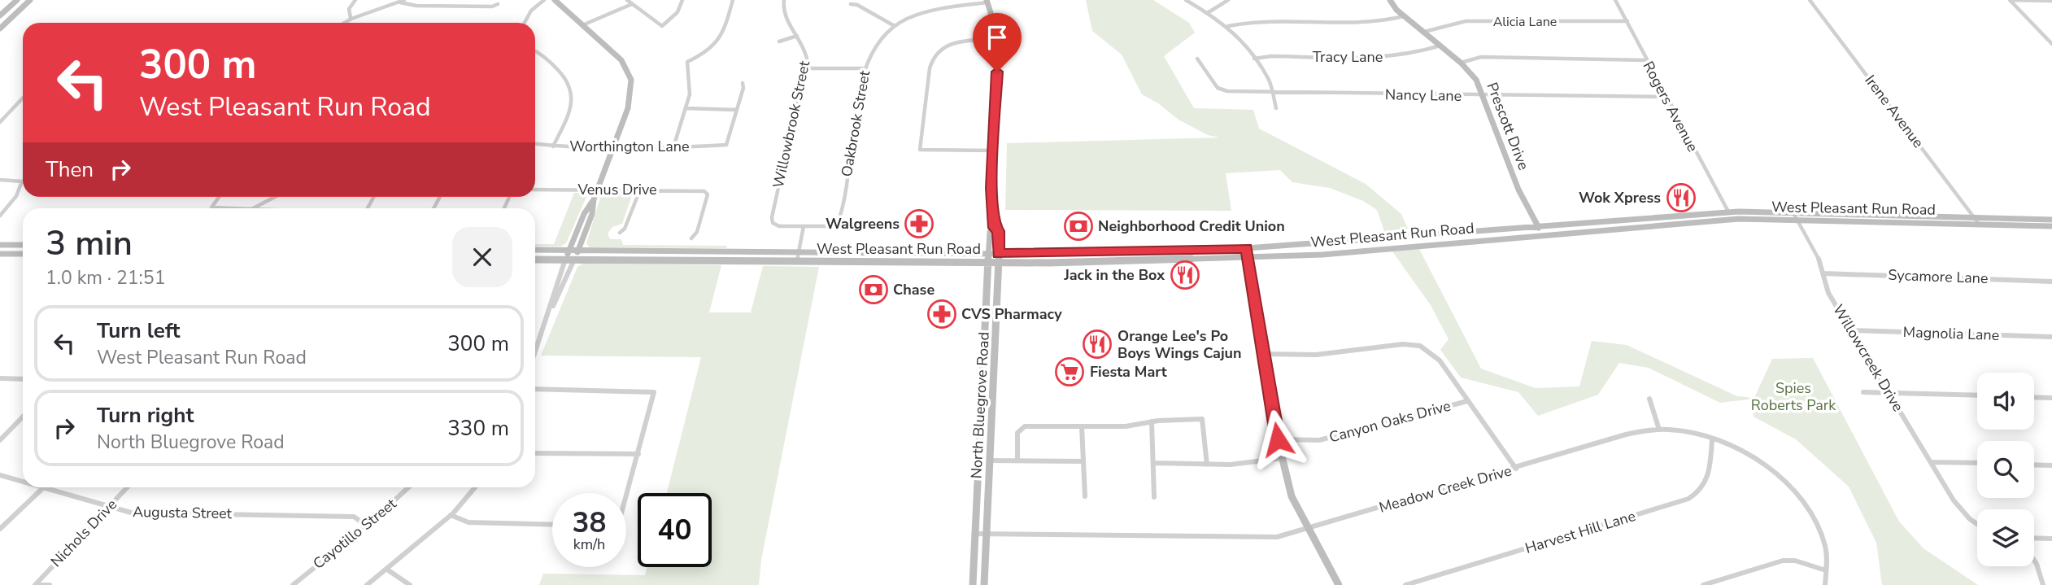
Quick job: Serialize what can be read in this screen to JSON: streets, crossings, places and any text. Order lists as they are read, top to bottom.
{
  "streets": {
    "main road": ["Prescott Drive", "West Pleasant Run Road", "North Bluegrove Road"],
    "street": [
      "Alicia Lane",
      "Tracy Lane",
      "Nancy Lane",
      "Rogers Avenue",
      "Irene Avenue",
      "Oakbrook Street",
      "Willowbrook Street",
      "Worthington Lane",
      "Venus Drive",
      "Sycamore Lane",
      "Magnolia Lane",
      "Willowcreek Drive",
      "Canyon Oaks Drive",
      "Meadow Creek Drive",
      "Augusta Street",
      "Harvest Hill Lane",
      "Nichols Drive",
      "Cayotillo Street"
    ]
  },
  "crossings": [
    ["Alicia Lane", "Rogers Avenue"],
    ["Alicia Lane", "Prescott Drive"],
    ["Tracy Lane", "Prescott Drive"],
    ["Nancy Lane", "Rogers Avenue"],
    ["Nancy Lane", "Prescott Drive"],
    ["Rogers Avenue", "West Pleasant Run Road"],
    ["Irene Avenue", "West Pleasant Run Road"],
    ["Oakbrook Street", "Willowbrook Street"],
    ["Oakbrook Street", "North Bluegrove Road"],
    ["Prescott Drive", "West Pleasant Run Road"],
    ["West Pleasant Run Road", "Willowcreek Drive"],
    ["West Pleasant Run Road", "North Bluegrove Road"],
    ["Sycamore Lane", "Willowcreek Drive"],
    ["Magnolia Lane", "Willowcreek Drive"],
    ["North Bluegrove Road", "Meadow Creek Drive"],
    ["Meadow Creek Drive", "Harvest Hill Lane"],
    ["Augusta Street", "Nichols Drive"],
    ["Augusta Street", "Cayotillo Street"]
  ],
  "parks": ["Spies Roberts Park"],
  "places": {
    "restaurant": ["Wok Xpress", "Jack in the Box", "Orange Lee's Po Boys Wings Cajun"],
    "pharmacy": ["Walgreens", "CVS Pharmacy"],
    "bank": ["Neighborhood Credit Union", "Chase"],
    "supermarket": ["Fiesta Mart"]
  },
  "page": {
    "turn": ["300 m", "West Pleasant Run Road"],
    "then": "Then",
    "heading": ["3 min", "1.0 km · 21:51"],
    "list": [
      {
        "name": "Turn left",
        "note": "West Pleasant Run Road",
        "value": "300 m"
      },
      {
        "name": "Turn right",
        "note": "North Bluegrove Road",
        "value": "330 m"
      }
    ],
    "speed": "38 km/h",
    "limit": "40"
  }
}
